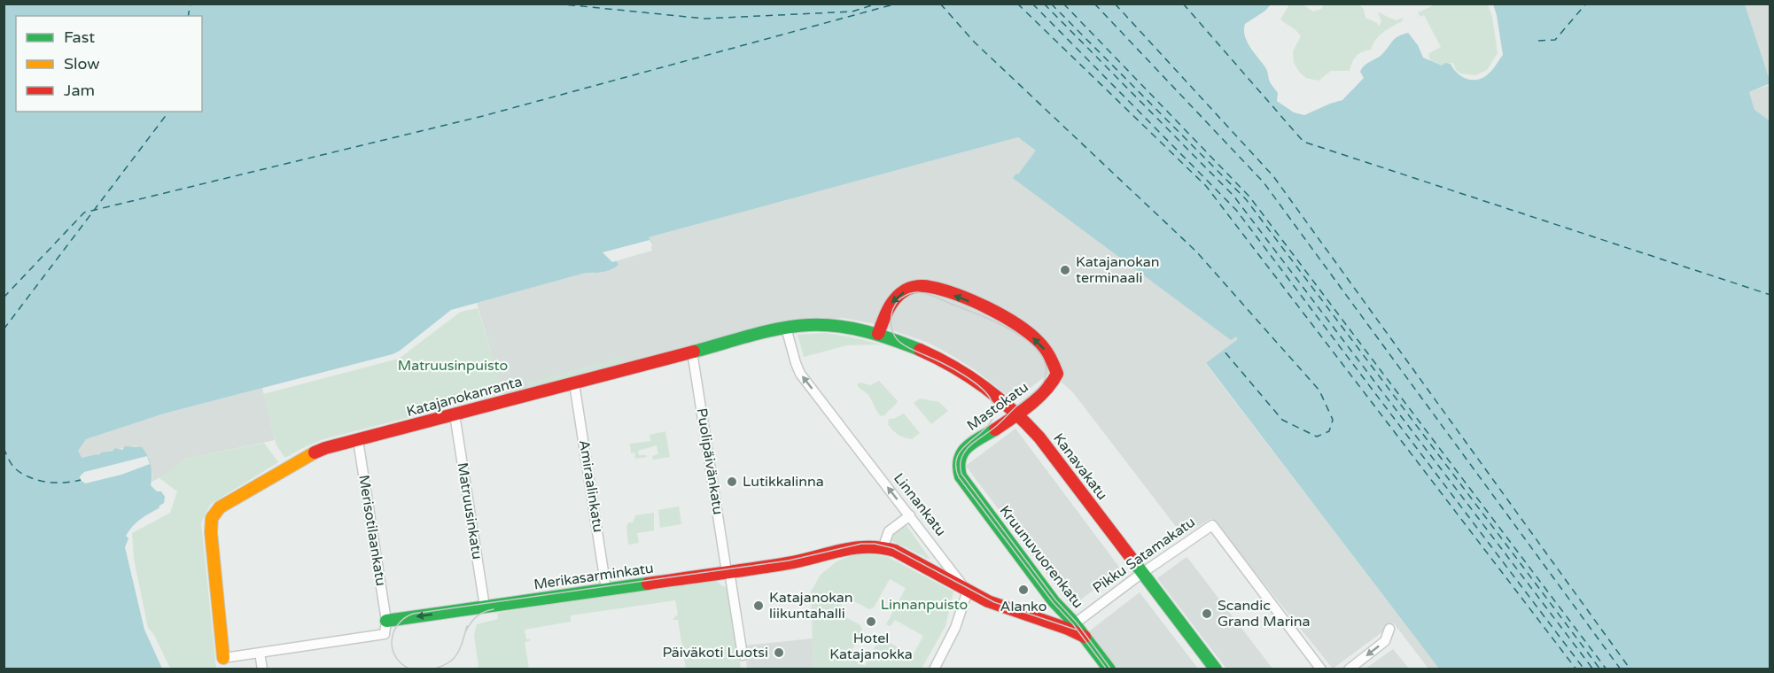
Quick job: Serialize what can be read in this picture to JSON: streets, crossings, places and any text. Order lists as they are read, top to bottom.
{
  "streets": {
    "street": [
      "Katajanokanranta",
      "Mastokatu",
      "Puolipäivänkatu",
      "Kanavakatu",
      "Amiraalinkatu",
      "Linnankatu",
      "Matruusinkatu",
      "Merisotilaankatu",
      "Pikku Satamakatu",
      "Kruunuvuorenkatu",
      "Merikasarminkatu"
    ]
  },
  "crossings": [
    ["Katajanokanranta", "Mastokatu"],
    ["Katajanokanranta", "Puolipäivänkatu"],
    ["Katajanokanranta", "Kanavakatu"],
    ["Katajanokanranta", "Amiraalinkatu"],
    ["Katajanokanranta", "Linnankatu"],
    ["Katajanokanranta", "Matruusinkatu"],
    ["Katajanokanranta", "Merisotilaankatu"],
    ["Mastokatu", "Kanavakatu"],
    ["Mastokatu", "Kruunuvuorenkatu"],
    ["Puolipäivänkatu", "Merikasarminkatu"],
    ["Kanavakatu", "Pikku Satamakatu"],
    ["Amiraalinkatu", "Merikasarminkatu"],
    ["Linnankatu", "Pikku Satamakatu"],
    ["Linnankatu", "Kruunuvuorenkatu"],
    ["Linnankatu", "Merikasarminkatu"],
    ["Matruusinkatu", "Merikasarminkatu"],
    ["Merisotilaankatu", "Merikasarminkatu"],
    ["Pikku Satamakatu", "Kruunuvuorenkatu"]
  ],
  "one_way": ["Linnankatu"],
  "parks": ["Matruusinpuisto", "Linnanpuisto"],
  "places": [
    "Katajanokan terminaali",
    "Lutikkalinna",
    "Alanko",
    "Katajanokan liikuntahalli",
    "Scandic Grand Marina",
    "Hotel Katajanokka",
    "Päiväkoti Luotsi"
  ],
  "legend": ["Fast", "Slow", "Jam"]
}
